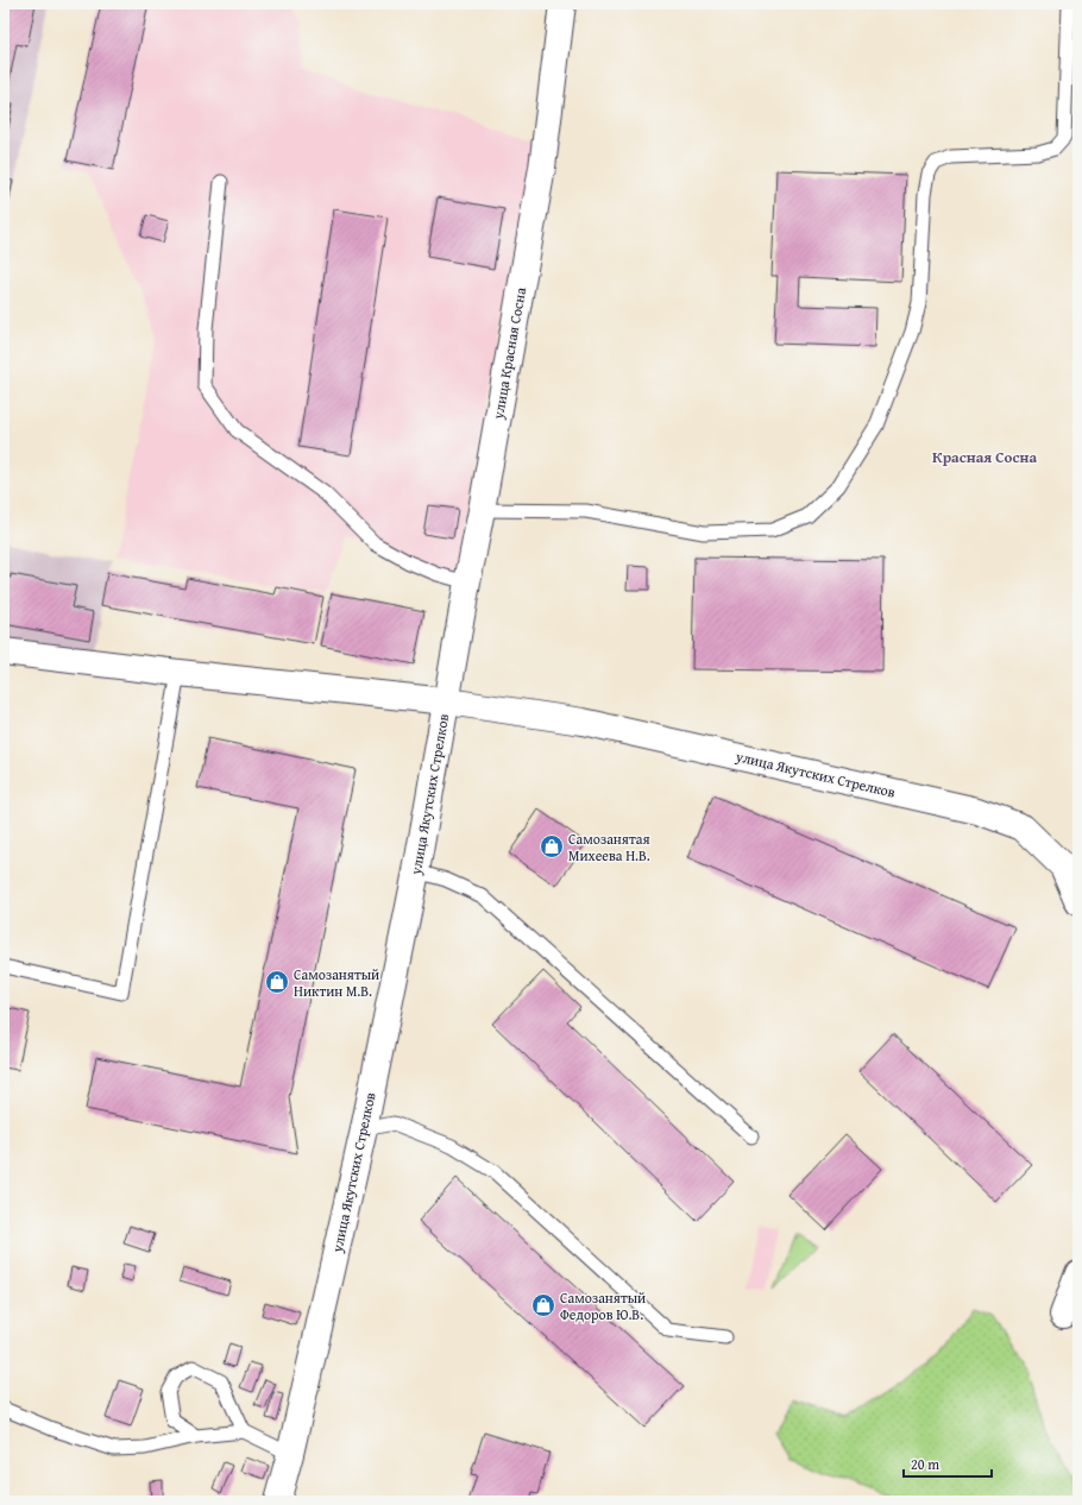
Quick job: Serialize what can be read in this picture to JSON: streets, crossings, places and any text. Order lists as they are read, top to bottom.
{
  "streets": {
    "street": ["улица Красная Сосна", "улица Якутских Стрелков"]
  },
  "crossings": [
    ["улица Красная Сосна", "улица Якутских Стрелков"]
  ],
  "districts": ["Красная Сосна"],
  "places": {
    "shop": ["Самозанятая Михеева Н.В.", "Самозанятый Никтин М.В.", "Самозанятый Федоров Ю.В."]
  },
  "scale_bar": "20 m"
}
